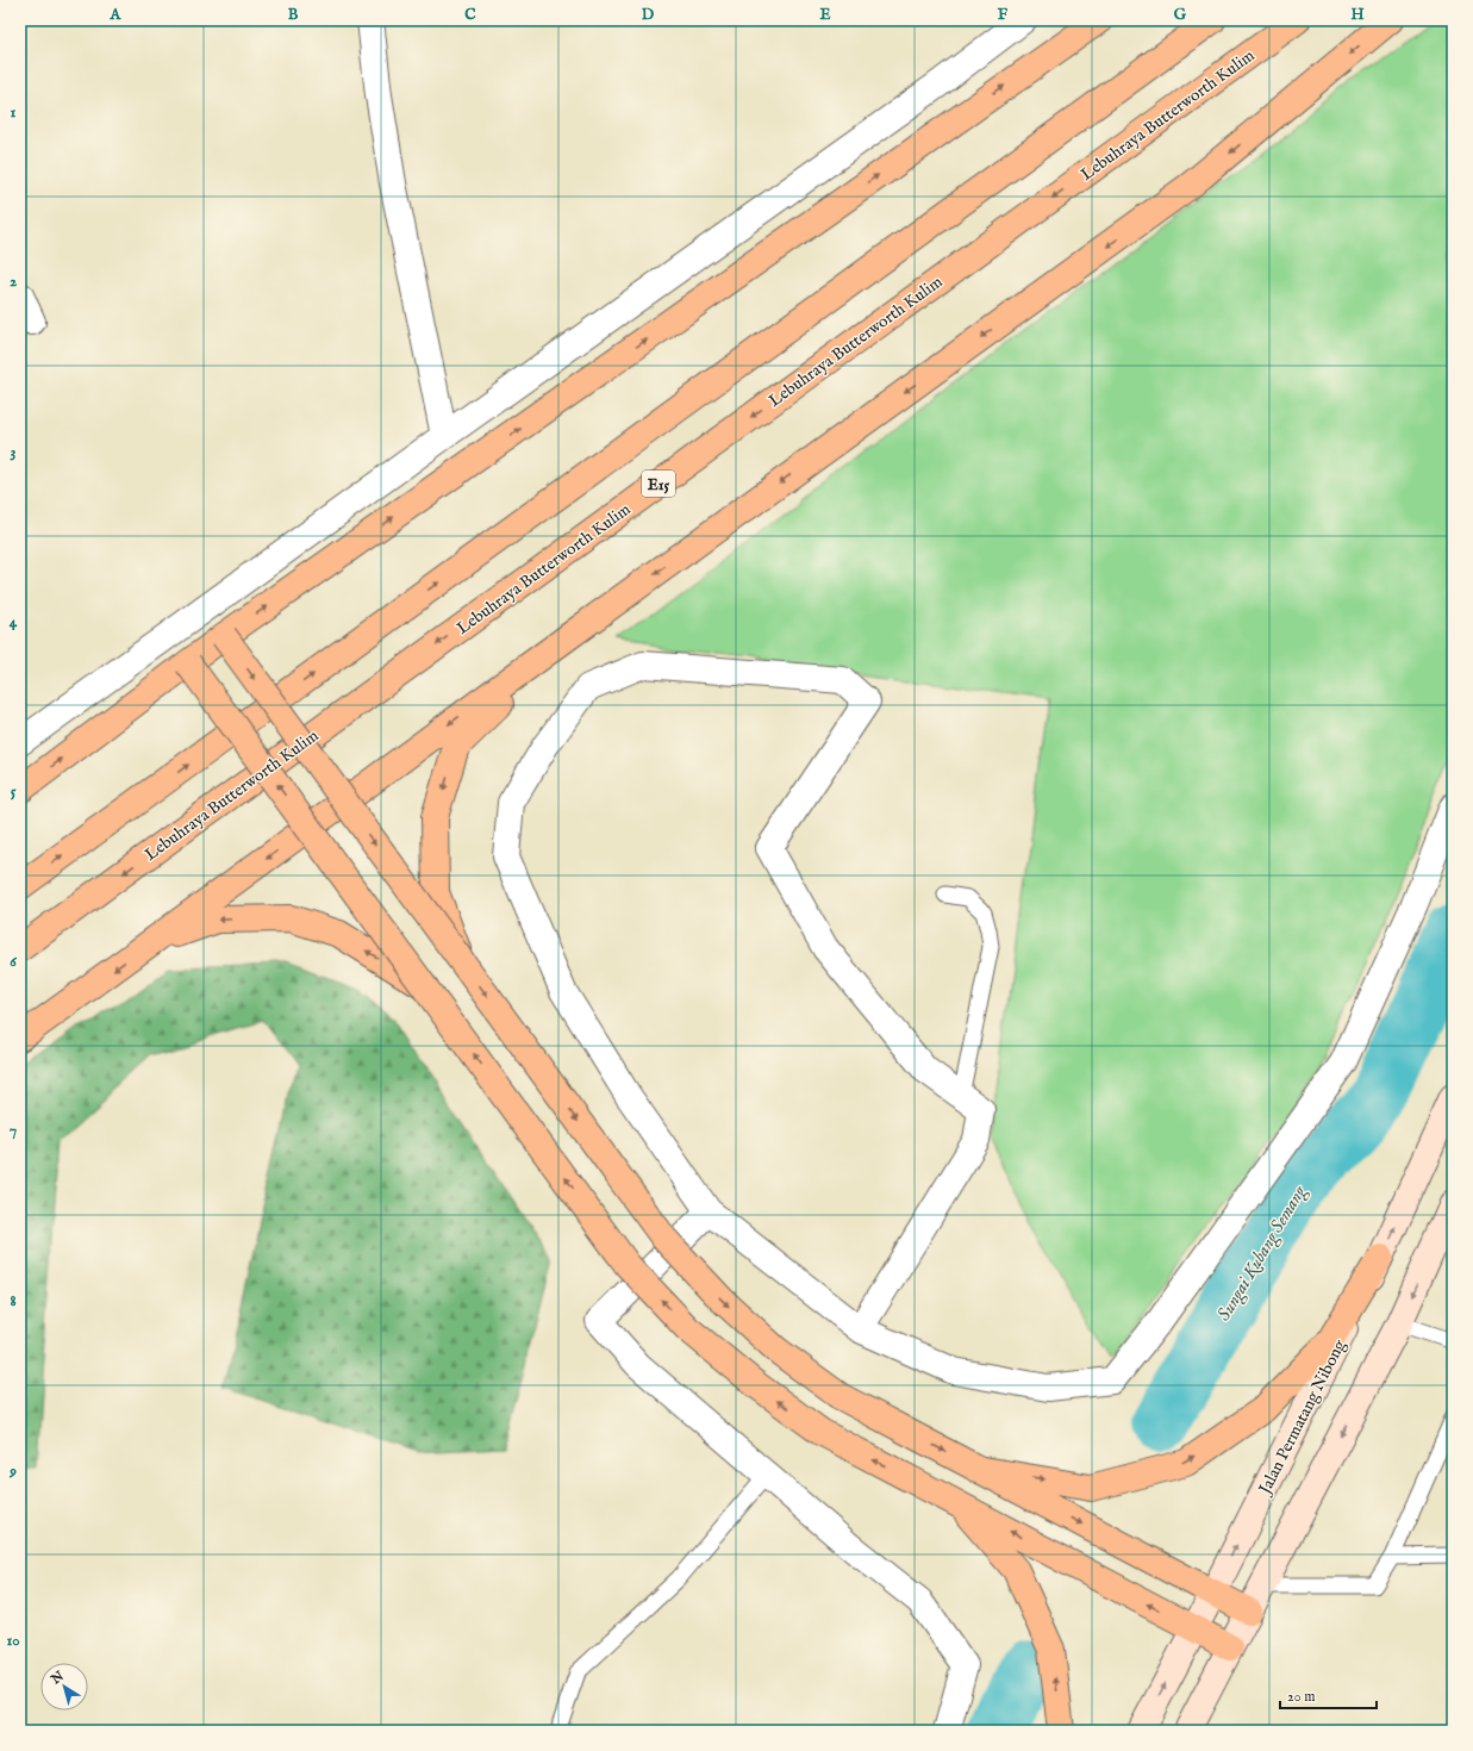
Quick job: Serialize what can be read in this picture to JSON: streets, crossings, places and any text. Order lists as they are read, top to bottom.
{
  "streets": {
    "highway": ["Lebuhraya Butterworth Kulim", "E15"],
    "main road": ["Jalan Permatang Nibong"]
  },
  "water": ["Sungai Kubang Semang"],
  "scale_bar": "20 m",
  "north": "top left",
  "grid": {
    "columns": [
      "A",
      "B",
      "C",
      "D",
      "E",
      "F",
      "G",
      "H"
    ],
    "rows": [
      "1",
      "2",
      "3",
      "4",
      "5",
      "6",
      "7",
      "8",
      "9",
      "10"
    ]
  }
}
